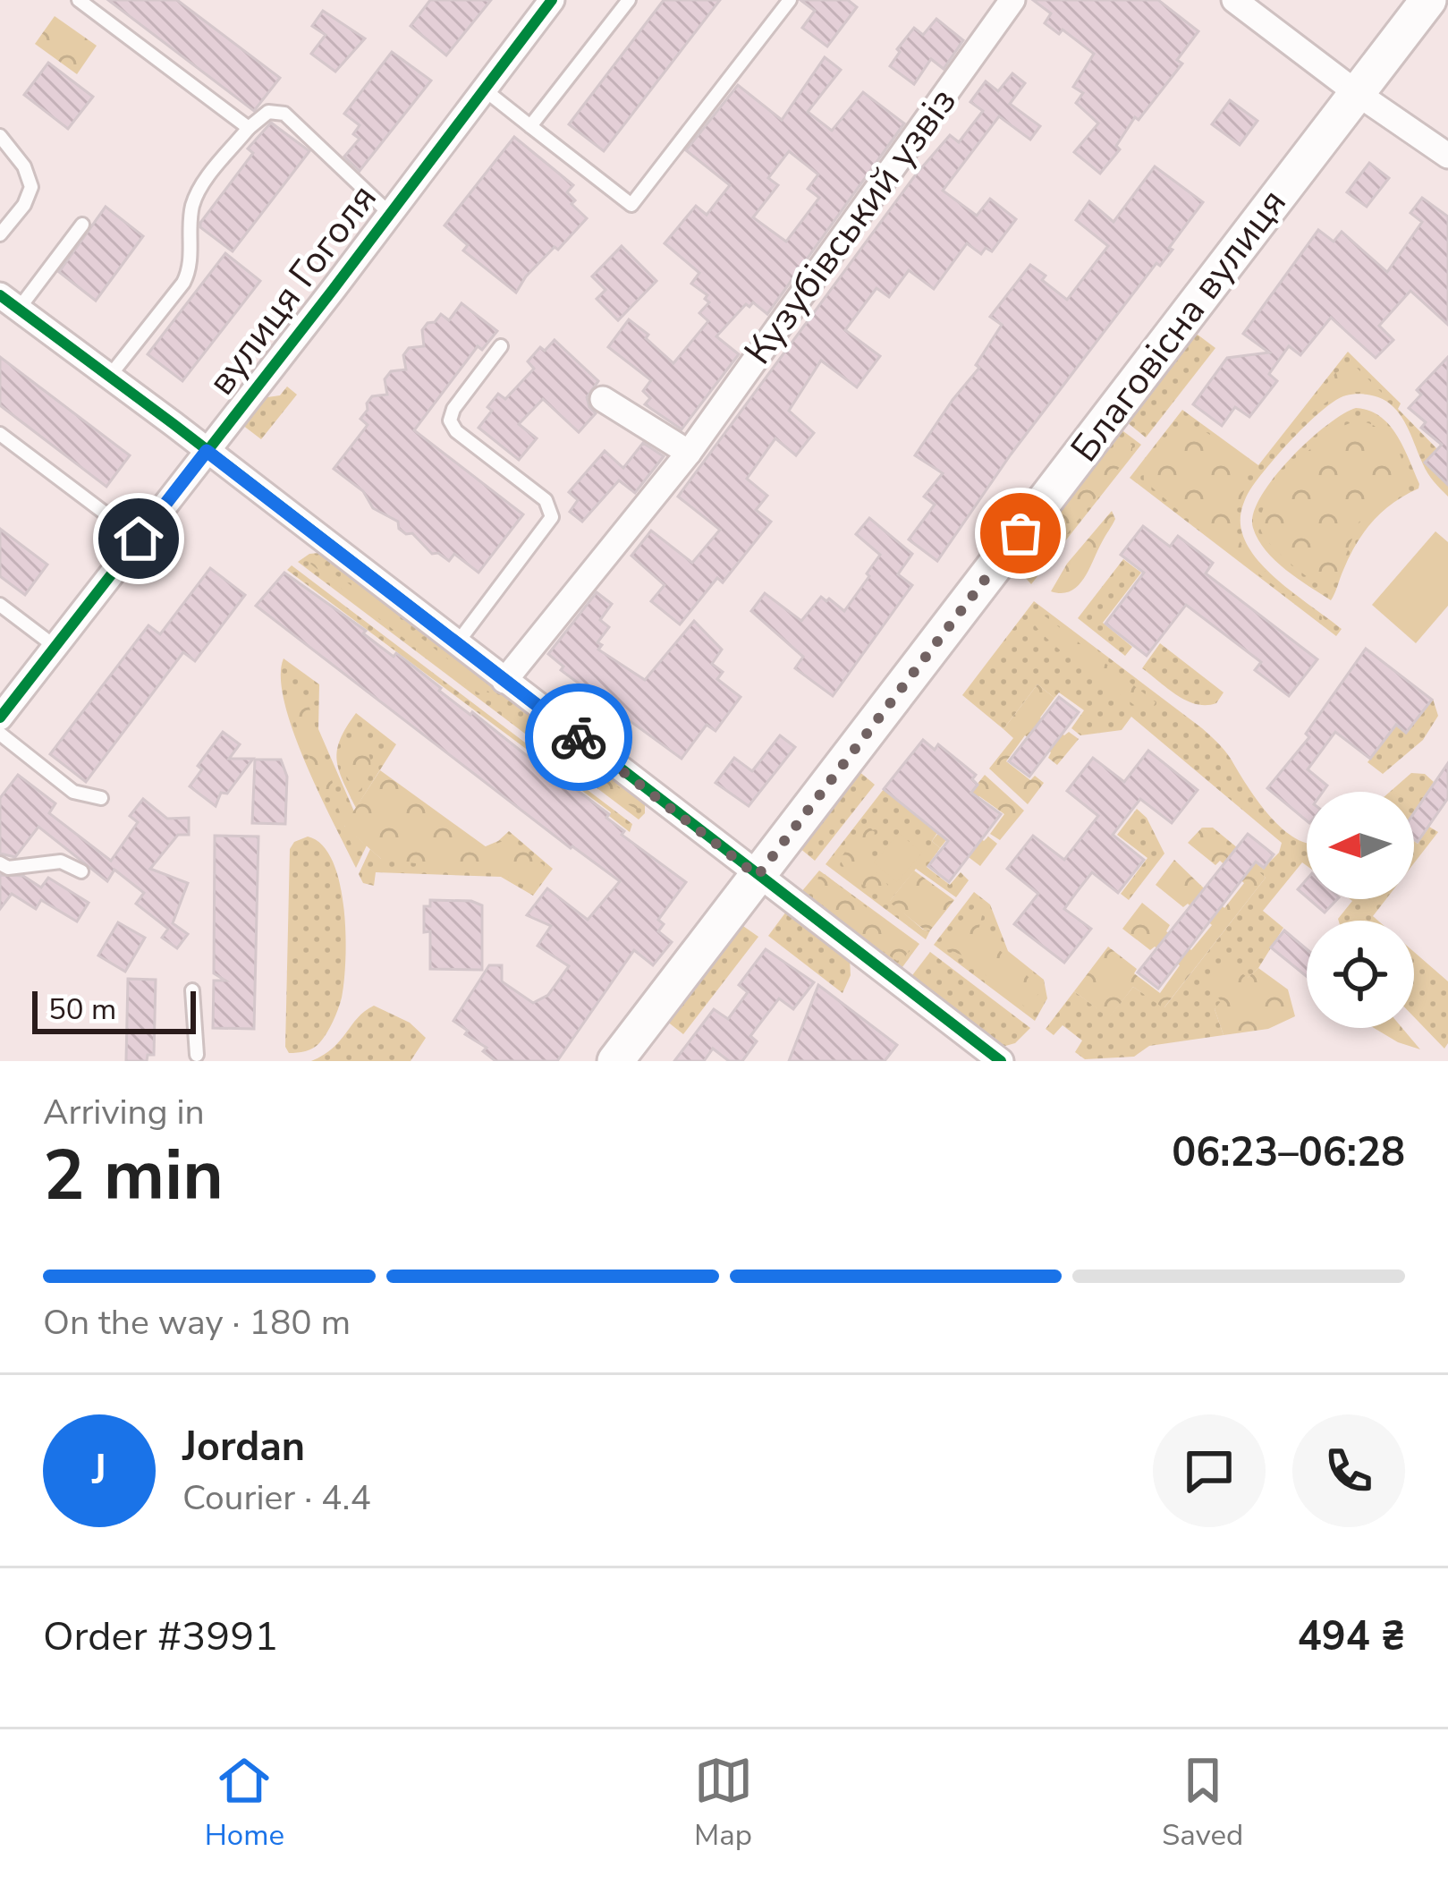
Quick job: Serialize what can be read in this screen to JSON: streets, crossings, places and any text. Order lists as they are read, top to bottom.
{
  "streets": {
    "main road": ["Благовісна вулиця"],
    "street": ["Кузубівський узвіз", "вулиця Гоголя"]
  },
  "scale_bar": "50 m",
  "north": "left",
  "page": {
    "scale": "50 m",
    "heading": ["2 min", "Arriving in", "06:23–06:28"],
    "panel": [
      "Jordan",
      "Courier · 4.4",
      "Order #3991",
      "494 ₴"
    ],
    "bar": "On the way · 180 m",
    "round": "J",
    "tabs": ["Home", "Map", "Saved"]
  }
}
